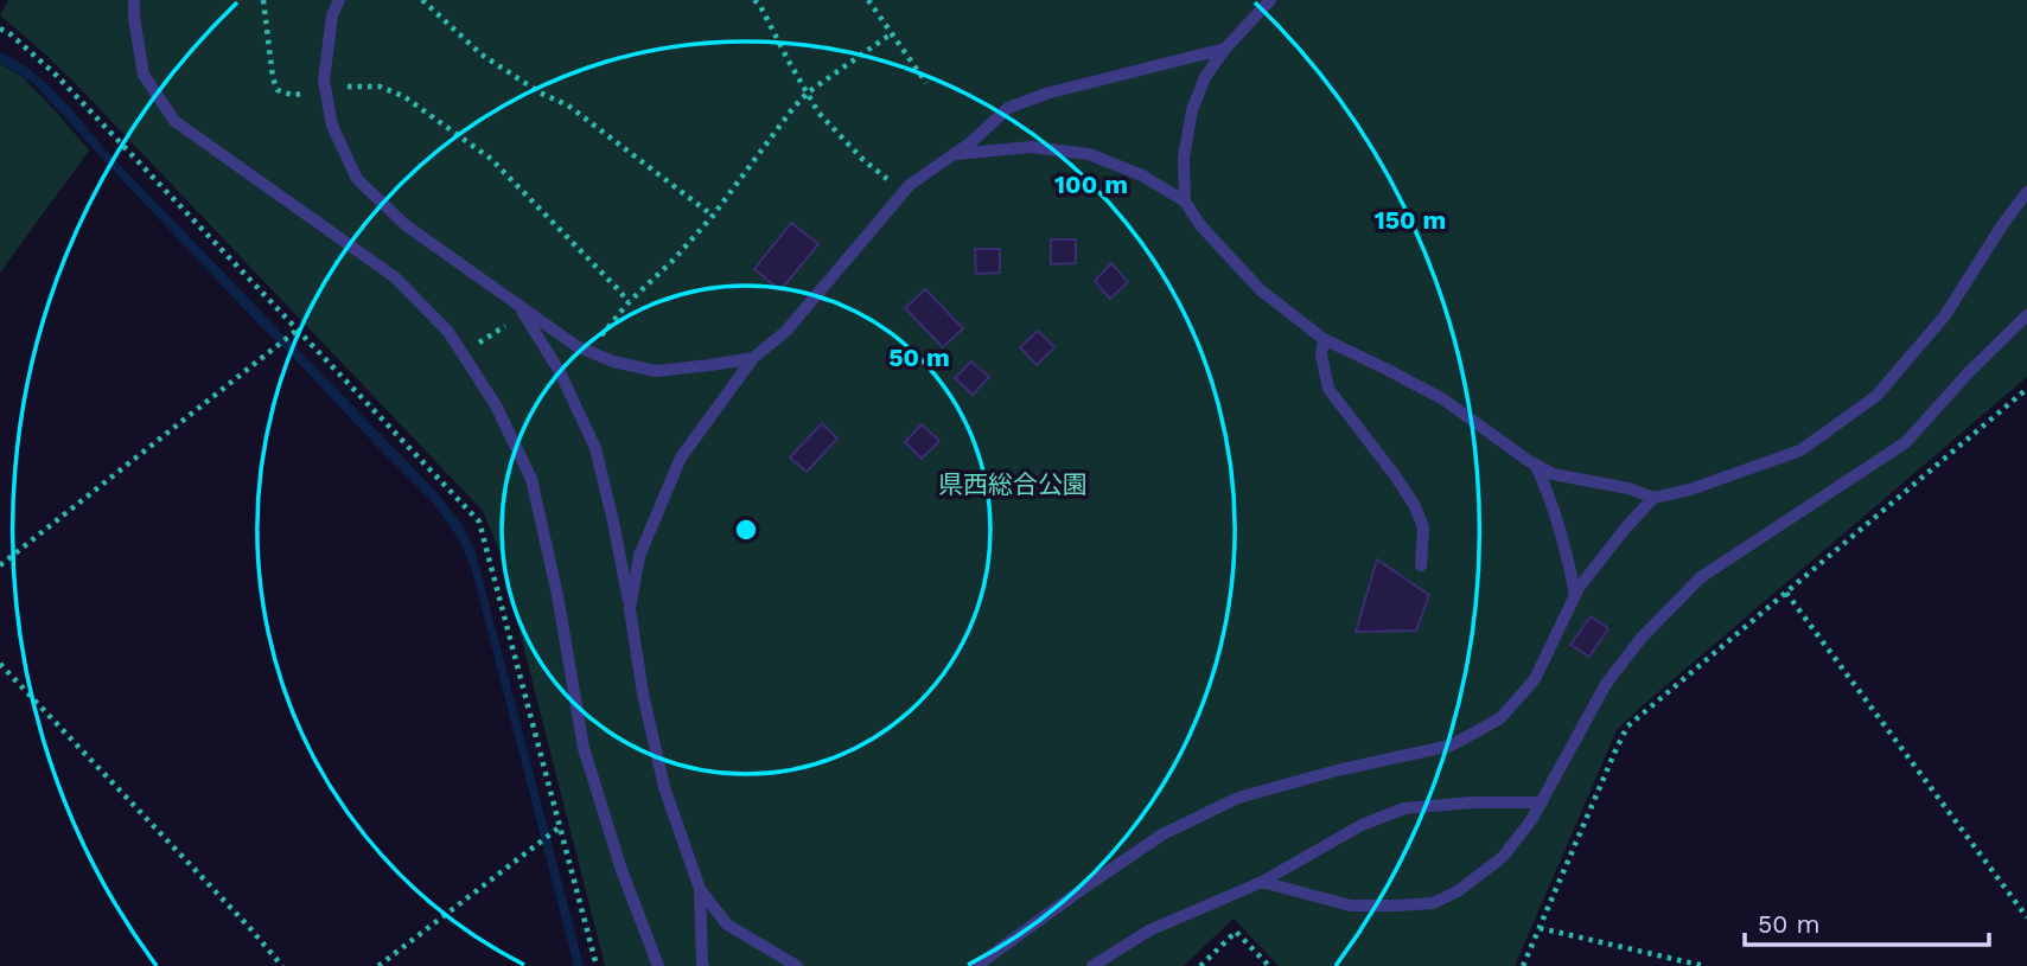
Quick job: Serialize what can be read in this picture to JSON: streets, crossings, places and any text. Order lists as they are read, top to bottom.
{
  "parks": ["県西総合公園"],
  "scale_bar": "50 m",
  "rings": ["100 m", "150 m", "50 m"]
}
